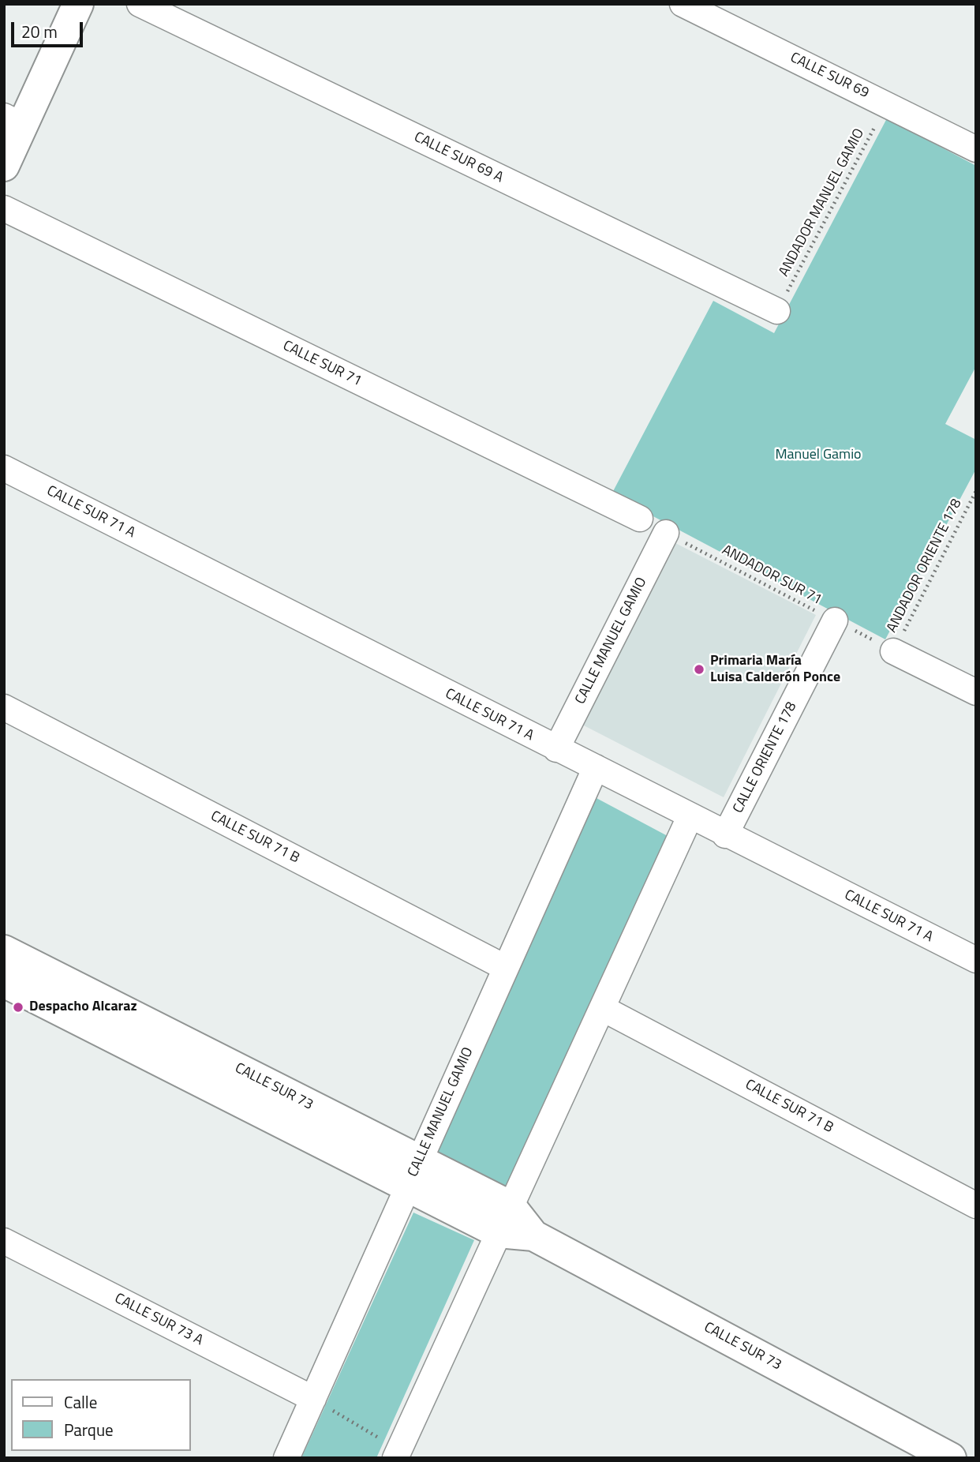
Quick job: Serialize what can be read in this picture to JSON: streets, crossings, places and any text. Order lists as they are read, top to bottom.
{
  "streets": {
    "street": [
      "CALLE SUR 69",
      "CALLE SUR 69 A",
      "CALLE SUR 71",
      "CALLE SUR 71 A",
      "CALLE MANUEL GAMIO",
      "CALLE ORIENTE 178",
      "CALLE SUR 71 B",
      "CALLE SUR 73",
      "CALLE SUR 73 A"
    ],
    "path": ["ANDADOR MANUEL GAMIO", "ANDADOR ORIENTE 178", "ANDADOR SUR 71"]
  },
  "crossings": [
    ["CALLE SUR 69", "ANDADOR MANUEL GAMIO"],
    ["CALLE SUR 69 A", "ANDADOR MANUEL GAMIO"],
    ["CALLE SUR 71 A", "CALLE MANUEL GAMIO"],
    ["CALLE SUR 71 A", "CALLE ORIENTE 178"],
    ["ANDADOR ORIENTE 178", "ANDADOR SUR 71"],
    ["ANDADOR SUR 71", "CALLE MANUEL GAMIO"],
    ["ANDADOR SUR 71", "CALLE ORIENTE 178"],
    ["CALLE MANUEL GAMIO", "CALLE SUR 71 B"],
    ["CALLE MANUEL GAMIO", "CALLE SUR 73"],
    ["CALLE MANUEL GAMIO", "CALLE SUR 73 A"]
  ],
  "parks": ["Manuel Gamio"],
  "places": ["Primaria María Luisa Calderón Ponce", "Despacho Alcaraz"],
  "legend": ["Calle", "Parque"],
  "scale_bar": "20 m"
}
